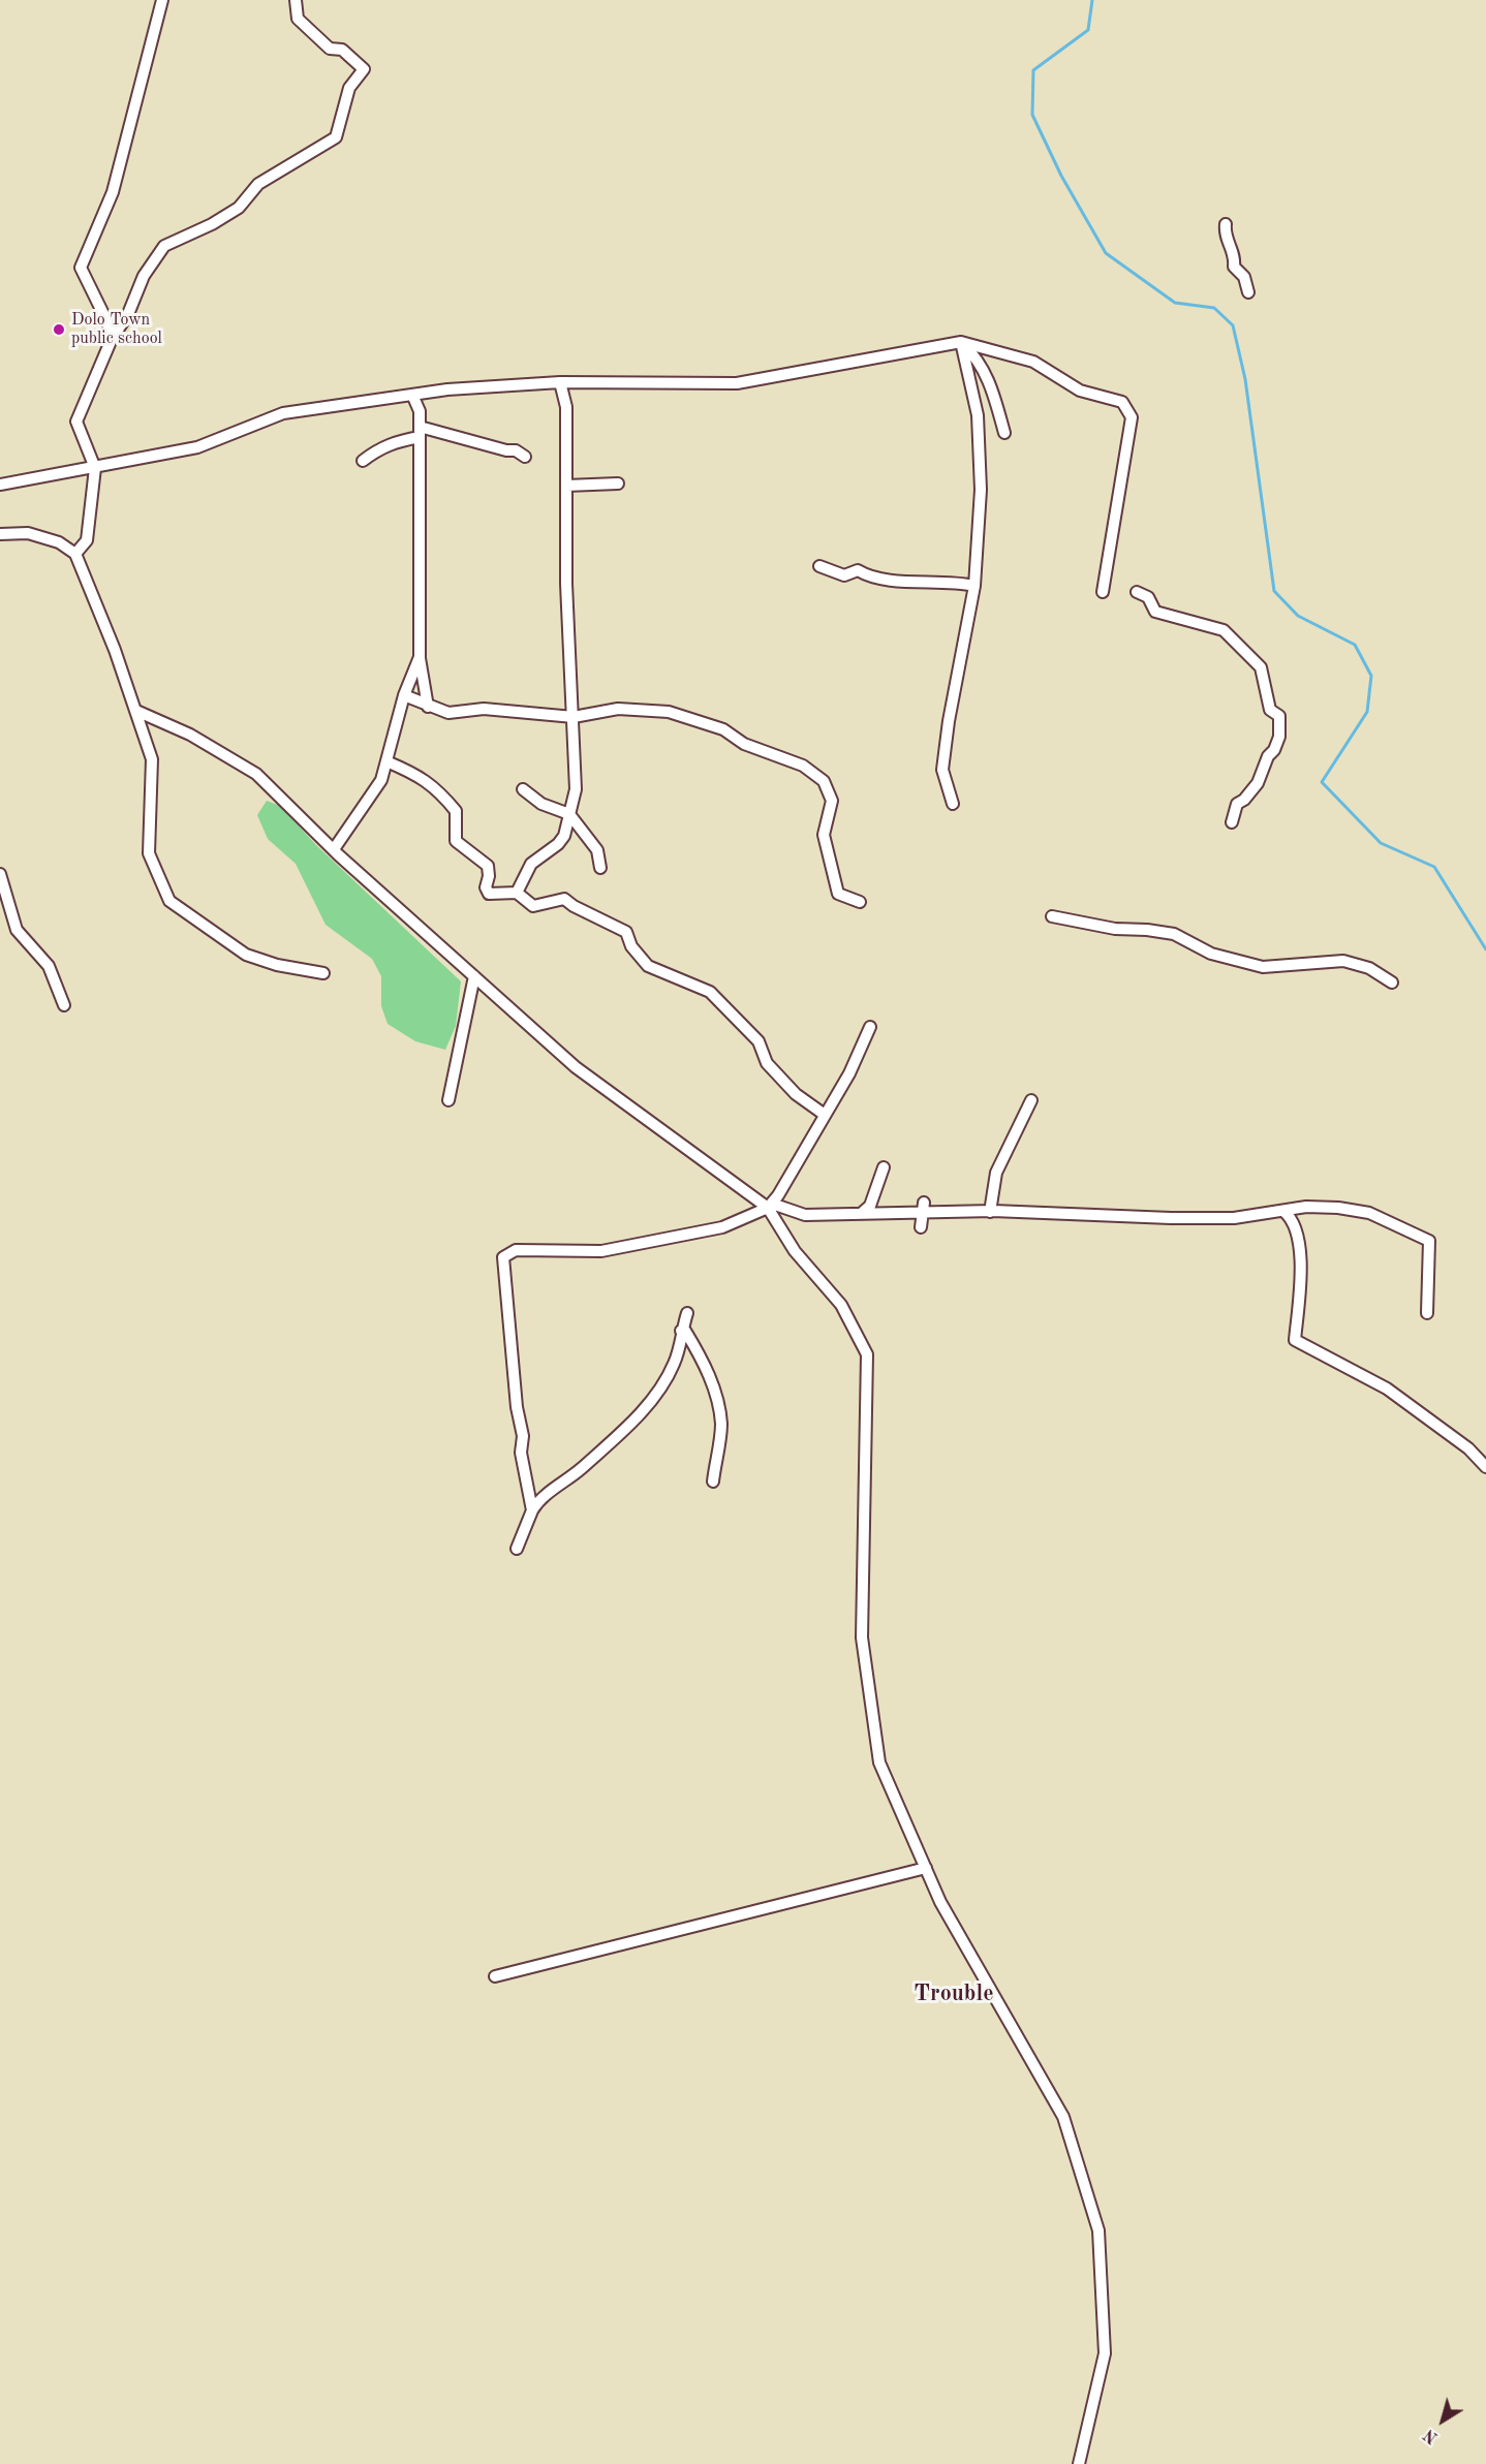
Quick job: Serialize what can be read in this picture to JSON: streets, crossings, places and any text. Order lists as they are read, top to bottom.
{
  "districts": ["Trouble"],
  "places": ["Dolo Town public school"],
  "north": "bottom left"
}
